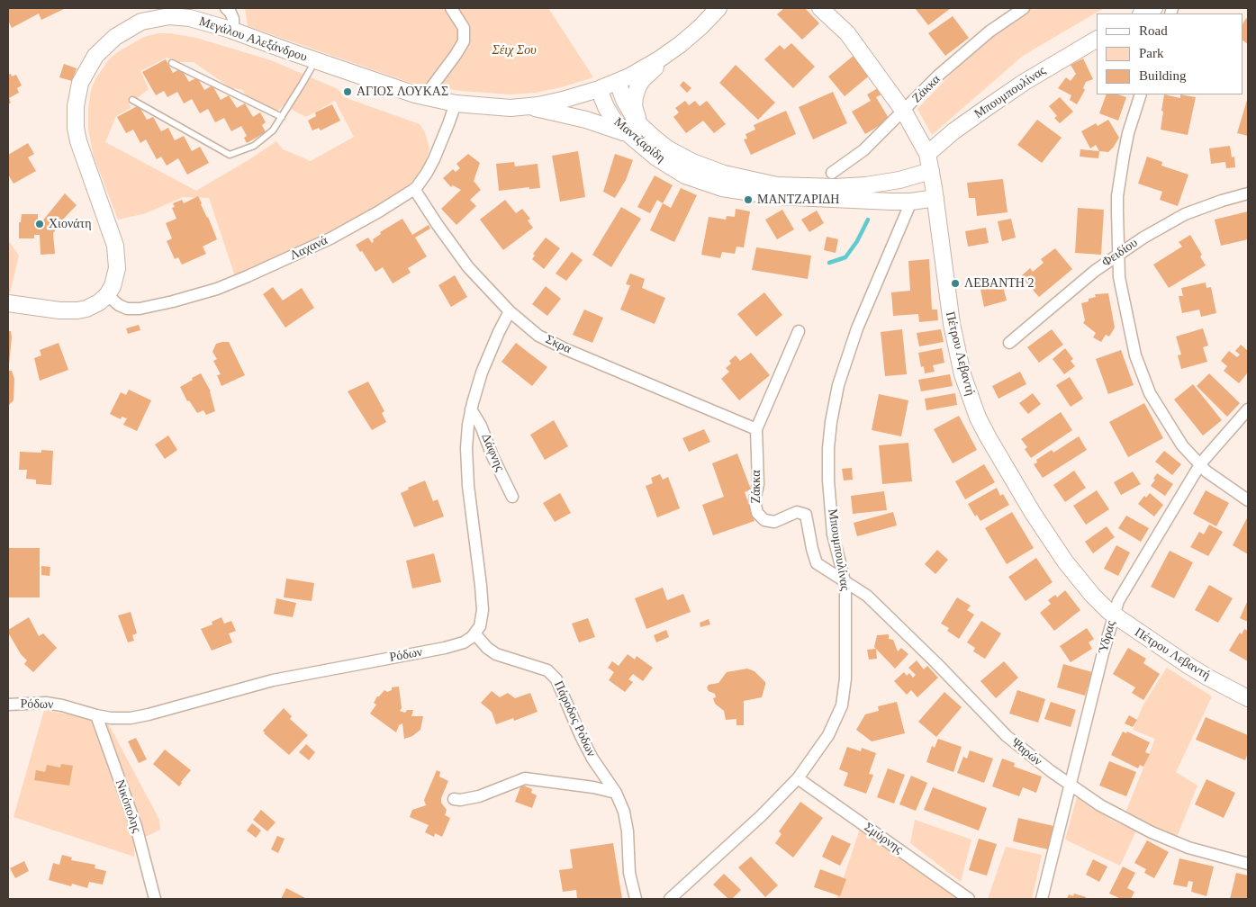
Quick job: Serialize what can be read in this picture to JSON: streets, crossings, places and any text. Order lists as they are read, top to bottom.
{
  "streets": {
    "street": [
      "Μεγάλου Αλεξάνδρου",
      "Ζάκκα",
      "Μπουμπουλίνας",
      "Μαντζαρίδη",
      "Λαχανά",
      "Φειδίου",
      "Σκρα",
      "Πέτρου Λεβαντή",
      "Δάφνης",
      "Ύδρας",
      "Ρόδων",
      "Πάροδος Ρόδων",
      "Ψαρών",
      "Νικόπολης",
      "Σμύρνης"
    ]
  },
  "crossings": [
    ["Μεγάλου Αλεξάνδρου", "Μαντζαρίδη"],
    ["Μεγάλου Αλεξάνδρου", "Λαχανά"],
    ["Ζάκκα", "Μπουμπουλίνας"],
    ["Ζάκκα", "Σκρα"],
    ["Ζάκκα", "Πέτρου Λεβαντή"],
    ["Ζάκκα", "Ψαρών"],
    ["Μπουμπουλίνας", "Μαντζαρίδη"],
    ["Μπουμπουλίνας", "Πέτρου Λεβαντή"],
    ["Μπουμπουλίνας", "Ψαρών"],
    ["Μπουμπουλίνας", "Σμύρνης"],
    ["Μαντζαρίδη", "Πέτρου Λεβαντή"],
    ["Λαχανά", "Σκρα"],
    ["Πέτρου Λεβαντή", "Ύδρας"],
    ["Ύδρας", "Ψαρών"],
    ["Ρόδων", "Πάροδος Ρόδων"],
    ["Ρόδων", "Νικόπολης"]
  ],
  "parks": ["Σέιχ Σου"],
  "places": [
    "ΑΓΙΟΣ ΛΟΥΚΑΣ",
    "ΜΑΝΤΖΑΡΙΔΗ",
    "Χιονάτη",
    "ΛΕΒΑΝΤΗ 2"
  ],
  "legend": ["Road", "Park", "Building"]
}
